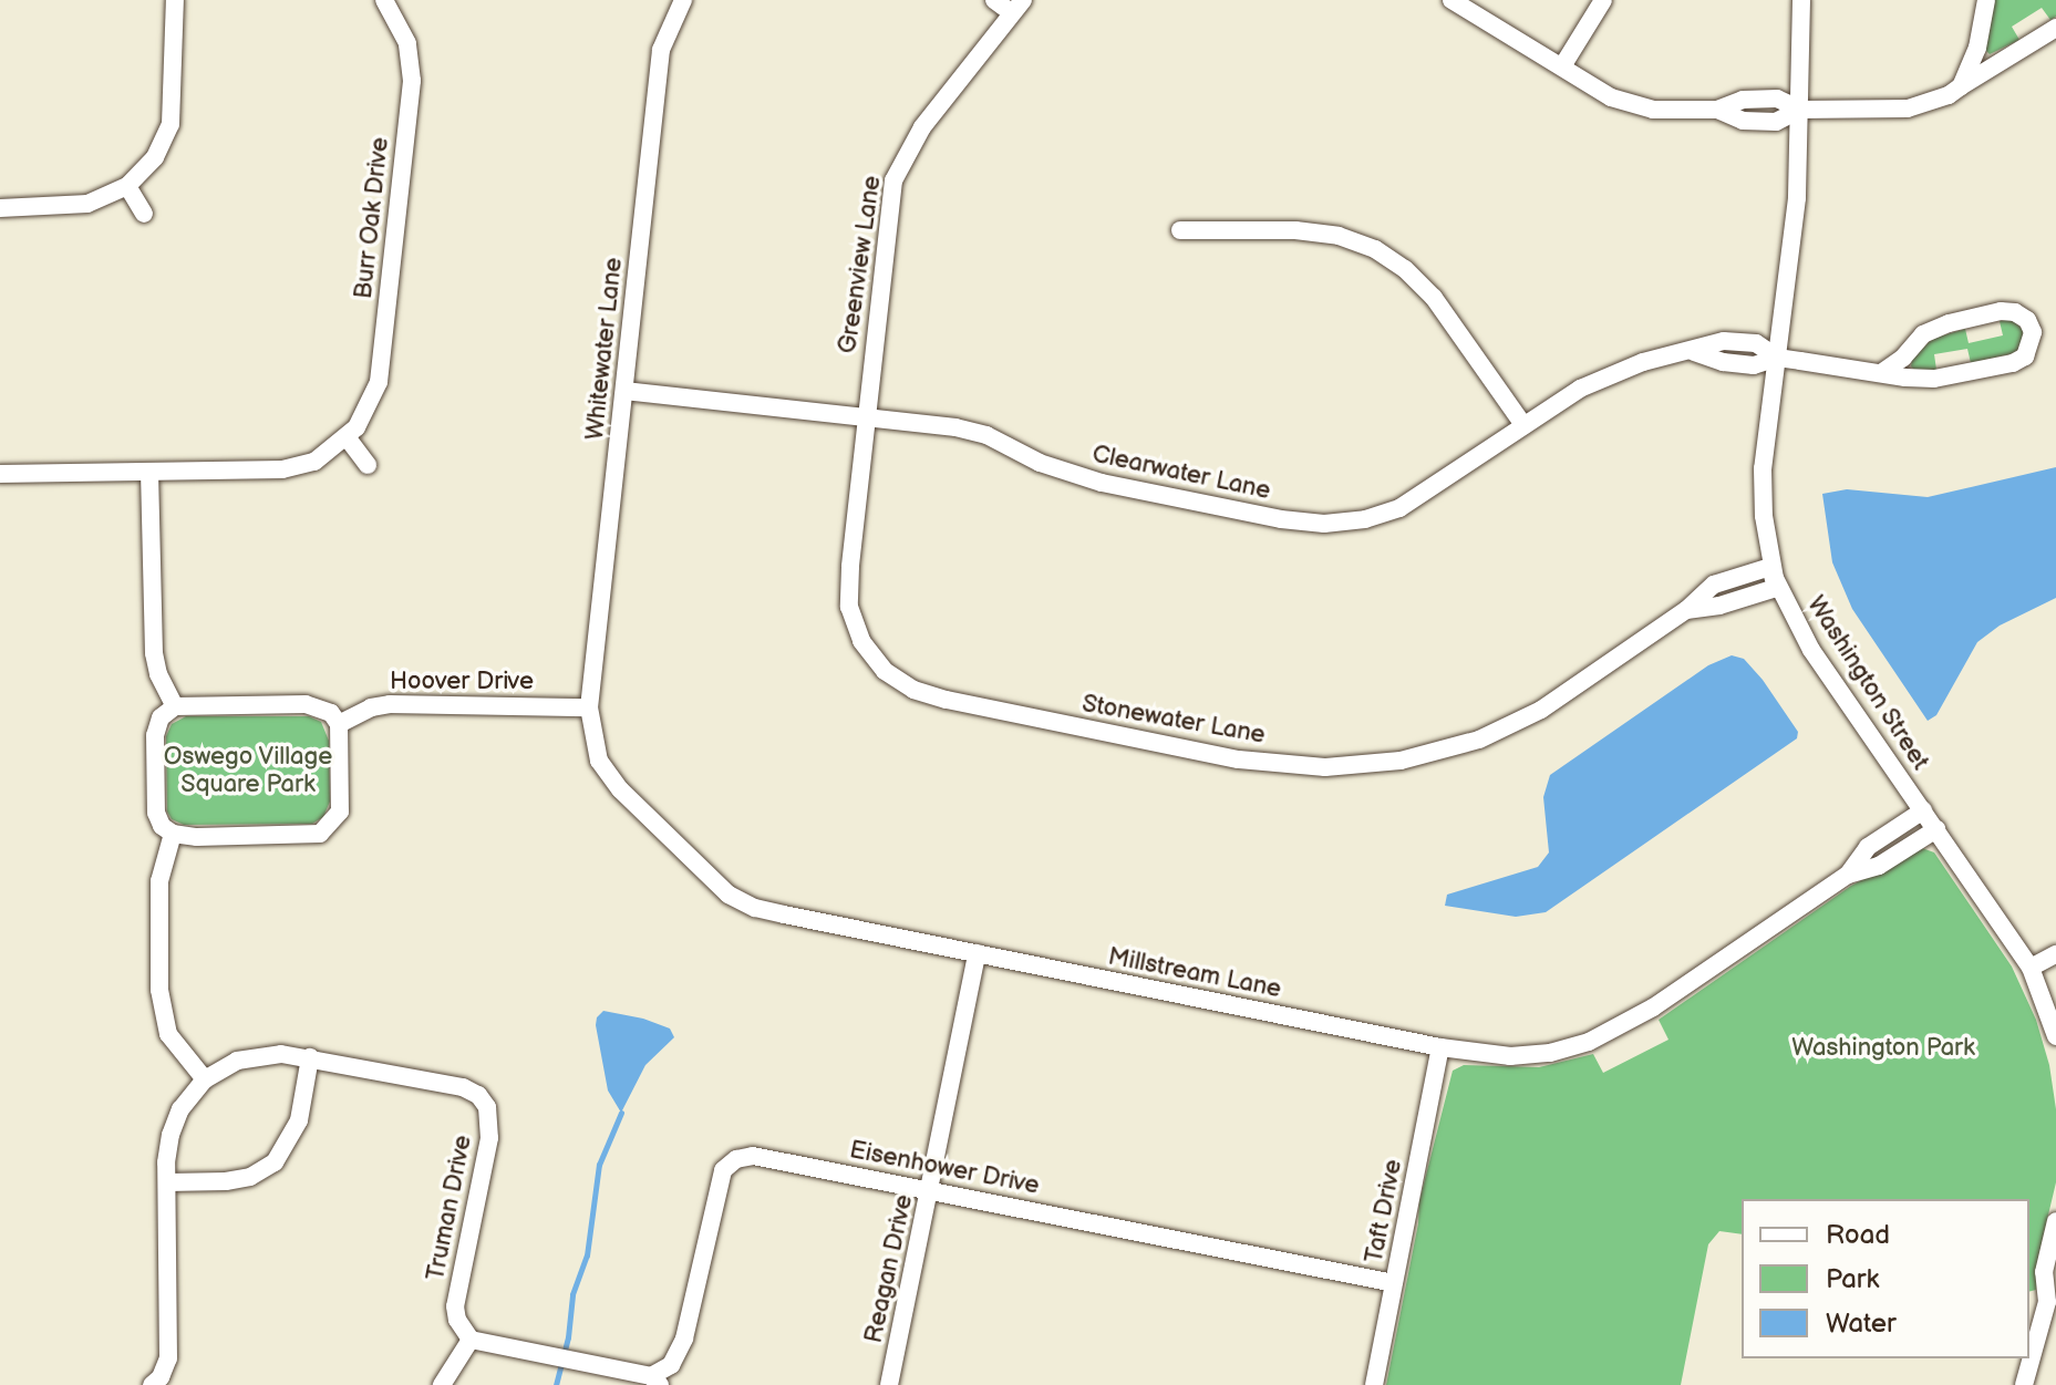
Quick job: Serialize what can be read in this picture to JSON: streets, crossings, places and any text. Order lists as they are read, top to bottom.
{
  "streets": {
    "street": [
      "Burr Oak Drive",
      "Greenview Lane",
      "Whitewater Lane",
      "Clearwater Lane",
      "Hoover Drive",
      "Washington Street",
      "Stonewater Lane",
      "Millstream Lane",
      "Eisenhower Drive",
      "Truman Drive",
      "Taft Drive",
      "Reagan Drive"
    ]
  },
  "crossings": [
    ["Greenview Lane", "Clearwater Lane"],
    ["Greenview Lane", "Stonewater Lane"],
    ["Whitewater Lane", "Clearwater Lane"],
    ["Whitewater Lane", "Hoover Drive"],
    ["Whitewater Lane", "Millstream Lane"],
    ["Clearwater Lane", "Washington Street"],
    ["Clearwater Lane", "Stonewater Lane"],
    ["Hoover Drive", "Millstream Lane"],
    ["Washington Street", "Stonewater Lane"],
    ["Washington Street", "Millstream Lane"],
    ["Millstream Lane", "Taft Drive"],
    ["Millstream Lane", "Reagan Drive"],
    ["Eisenhower Drive", "Taft Drive"],
    ["Eisenhower Drive", "Reagan Drive"]
  ],
  "parks": ["Oswego Village Square Park", "Washington Park"],
  "legend": ["Road", "Park", "Water"]
}
